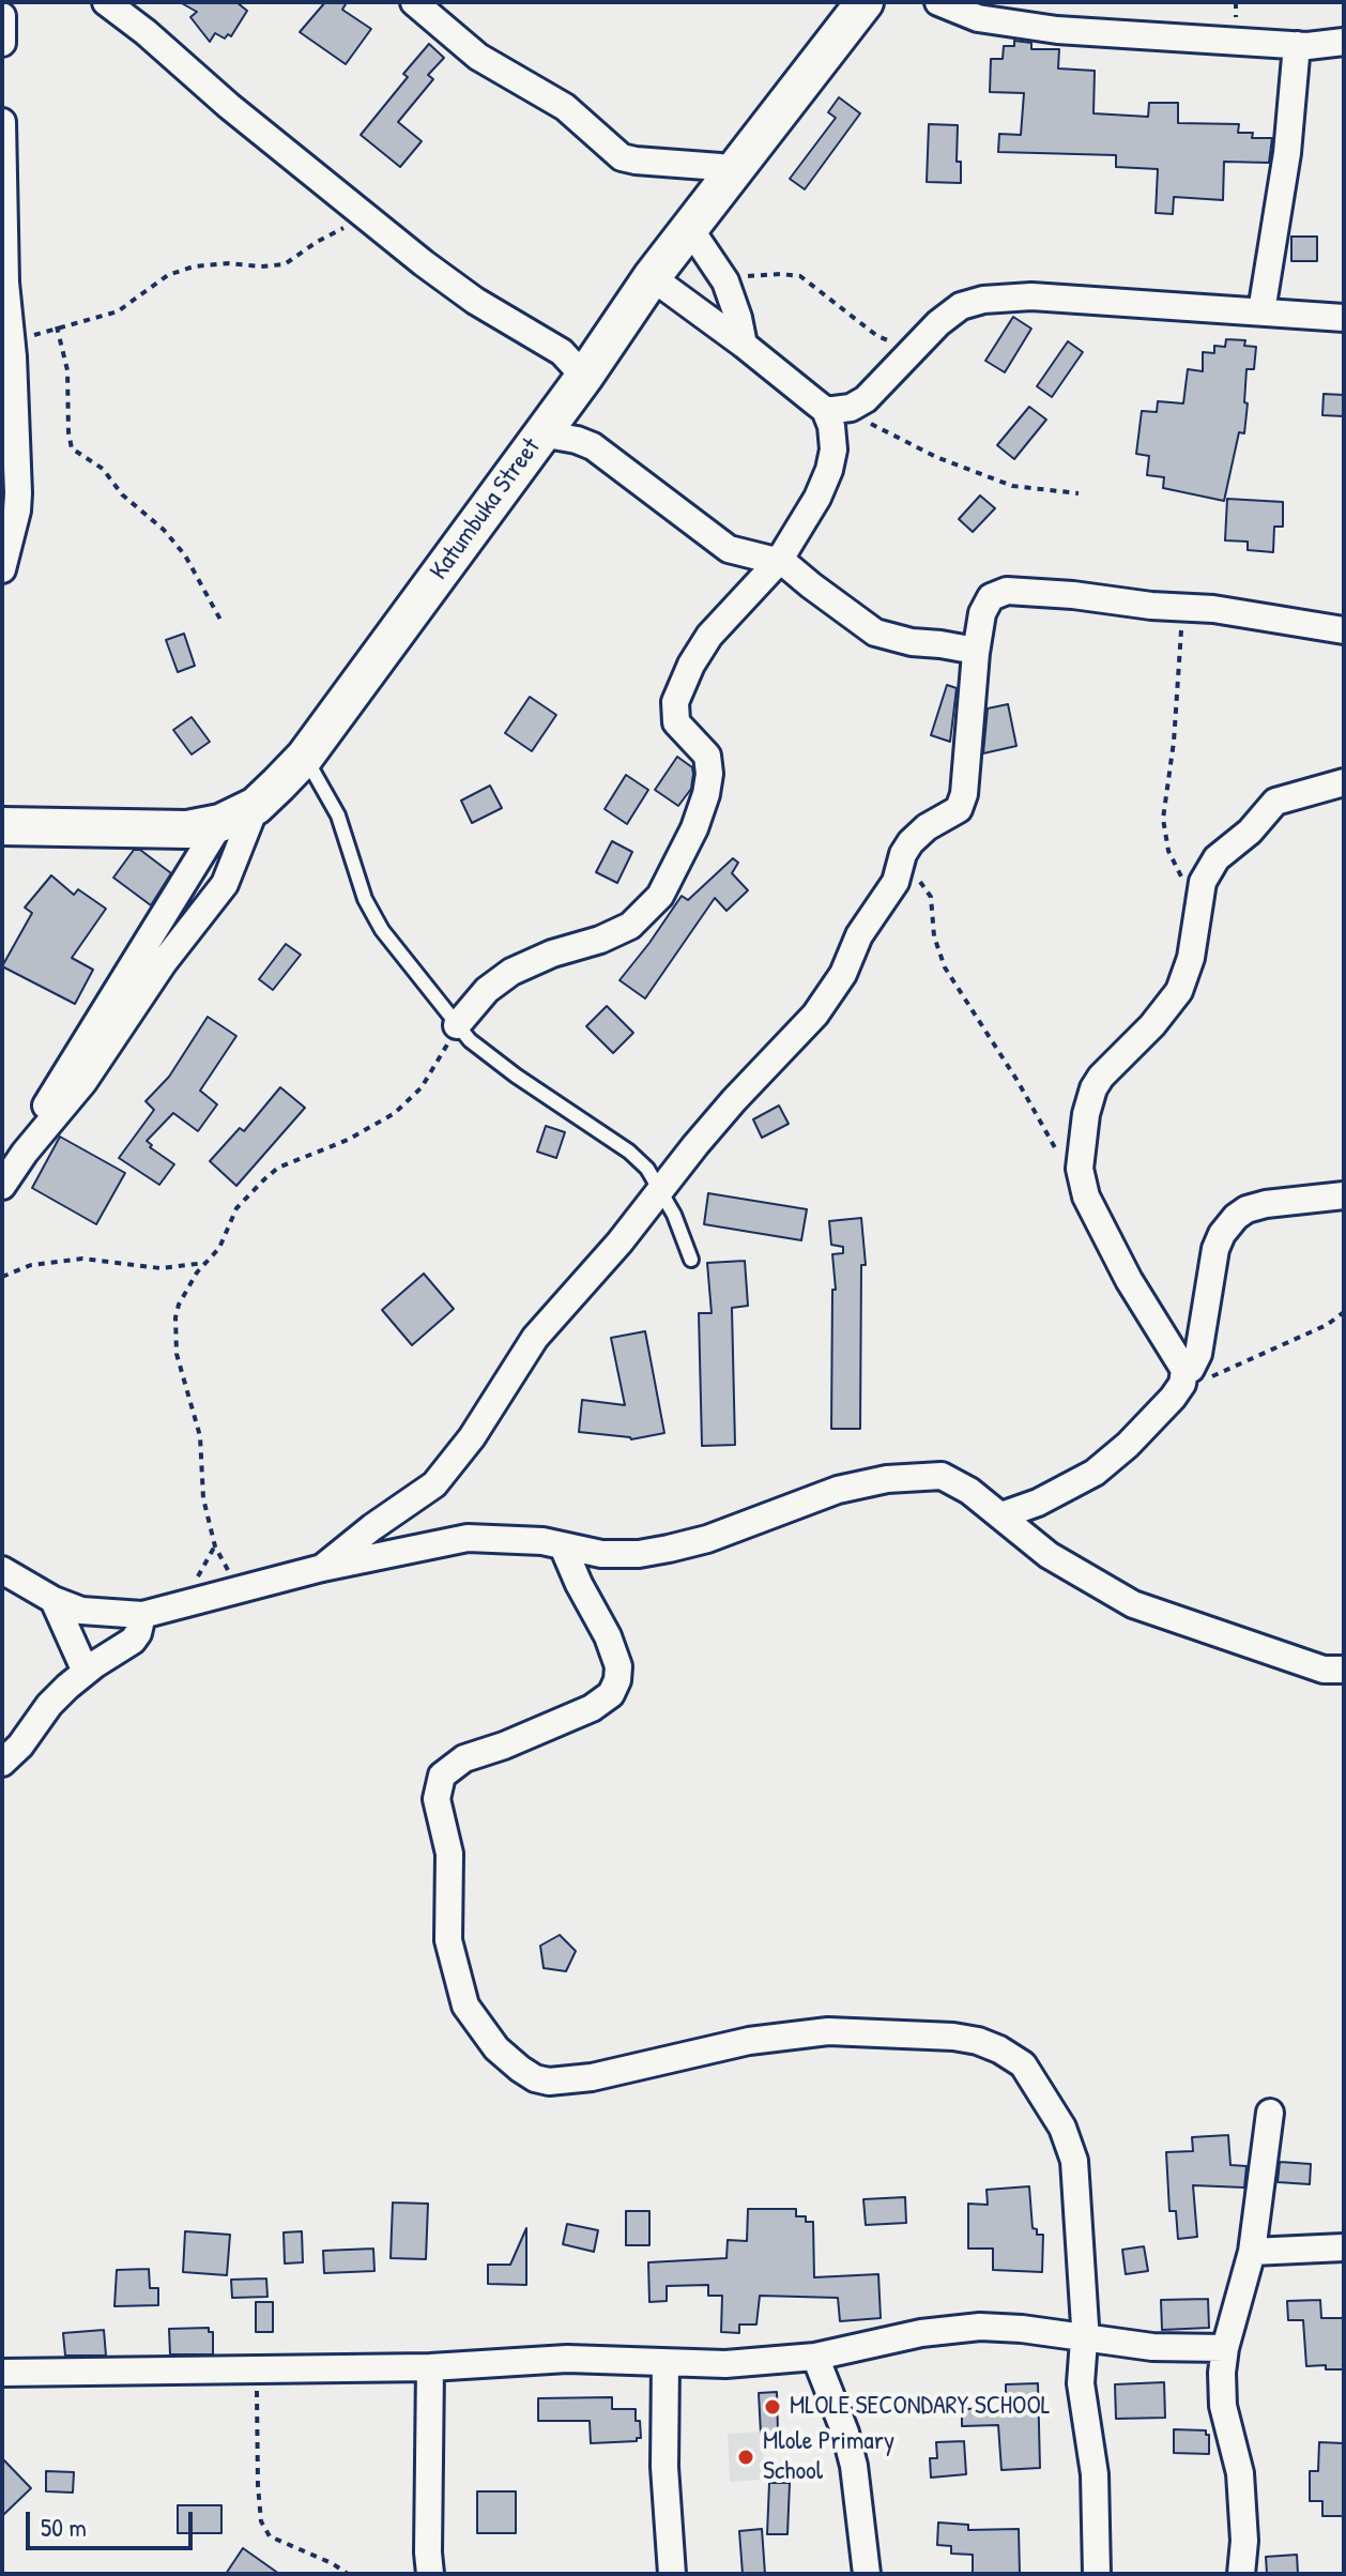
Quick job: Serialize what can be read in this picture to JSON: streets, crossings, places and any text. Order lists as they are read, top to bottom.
{
  "streets": {
    "main road": ["Katumbuka Street"]
  },
  "places": ["MLOLE SECONDARY SCHOOL", "Mlole Primary School"],
  "scale_bar": "50 m"
}
